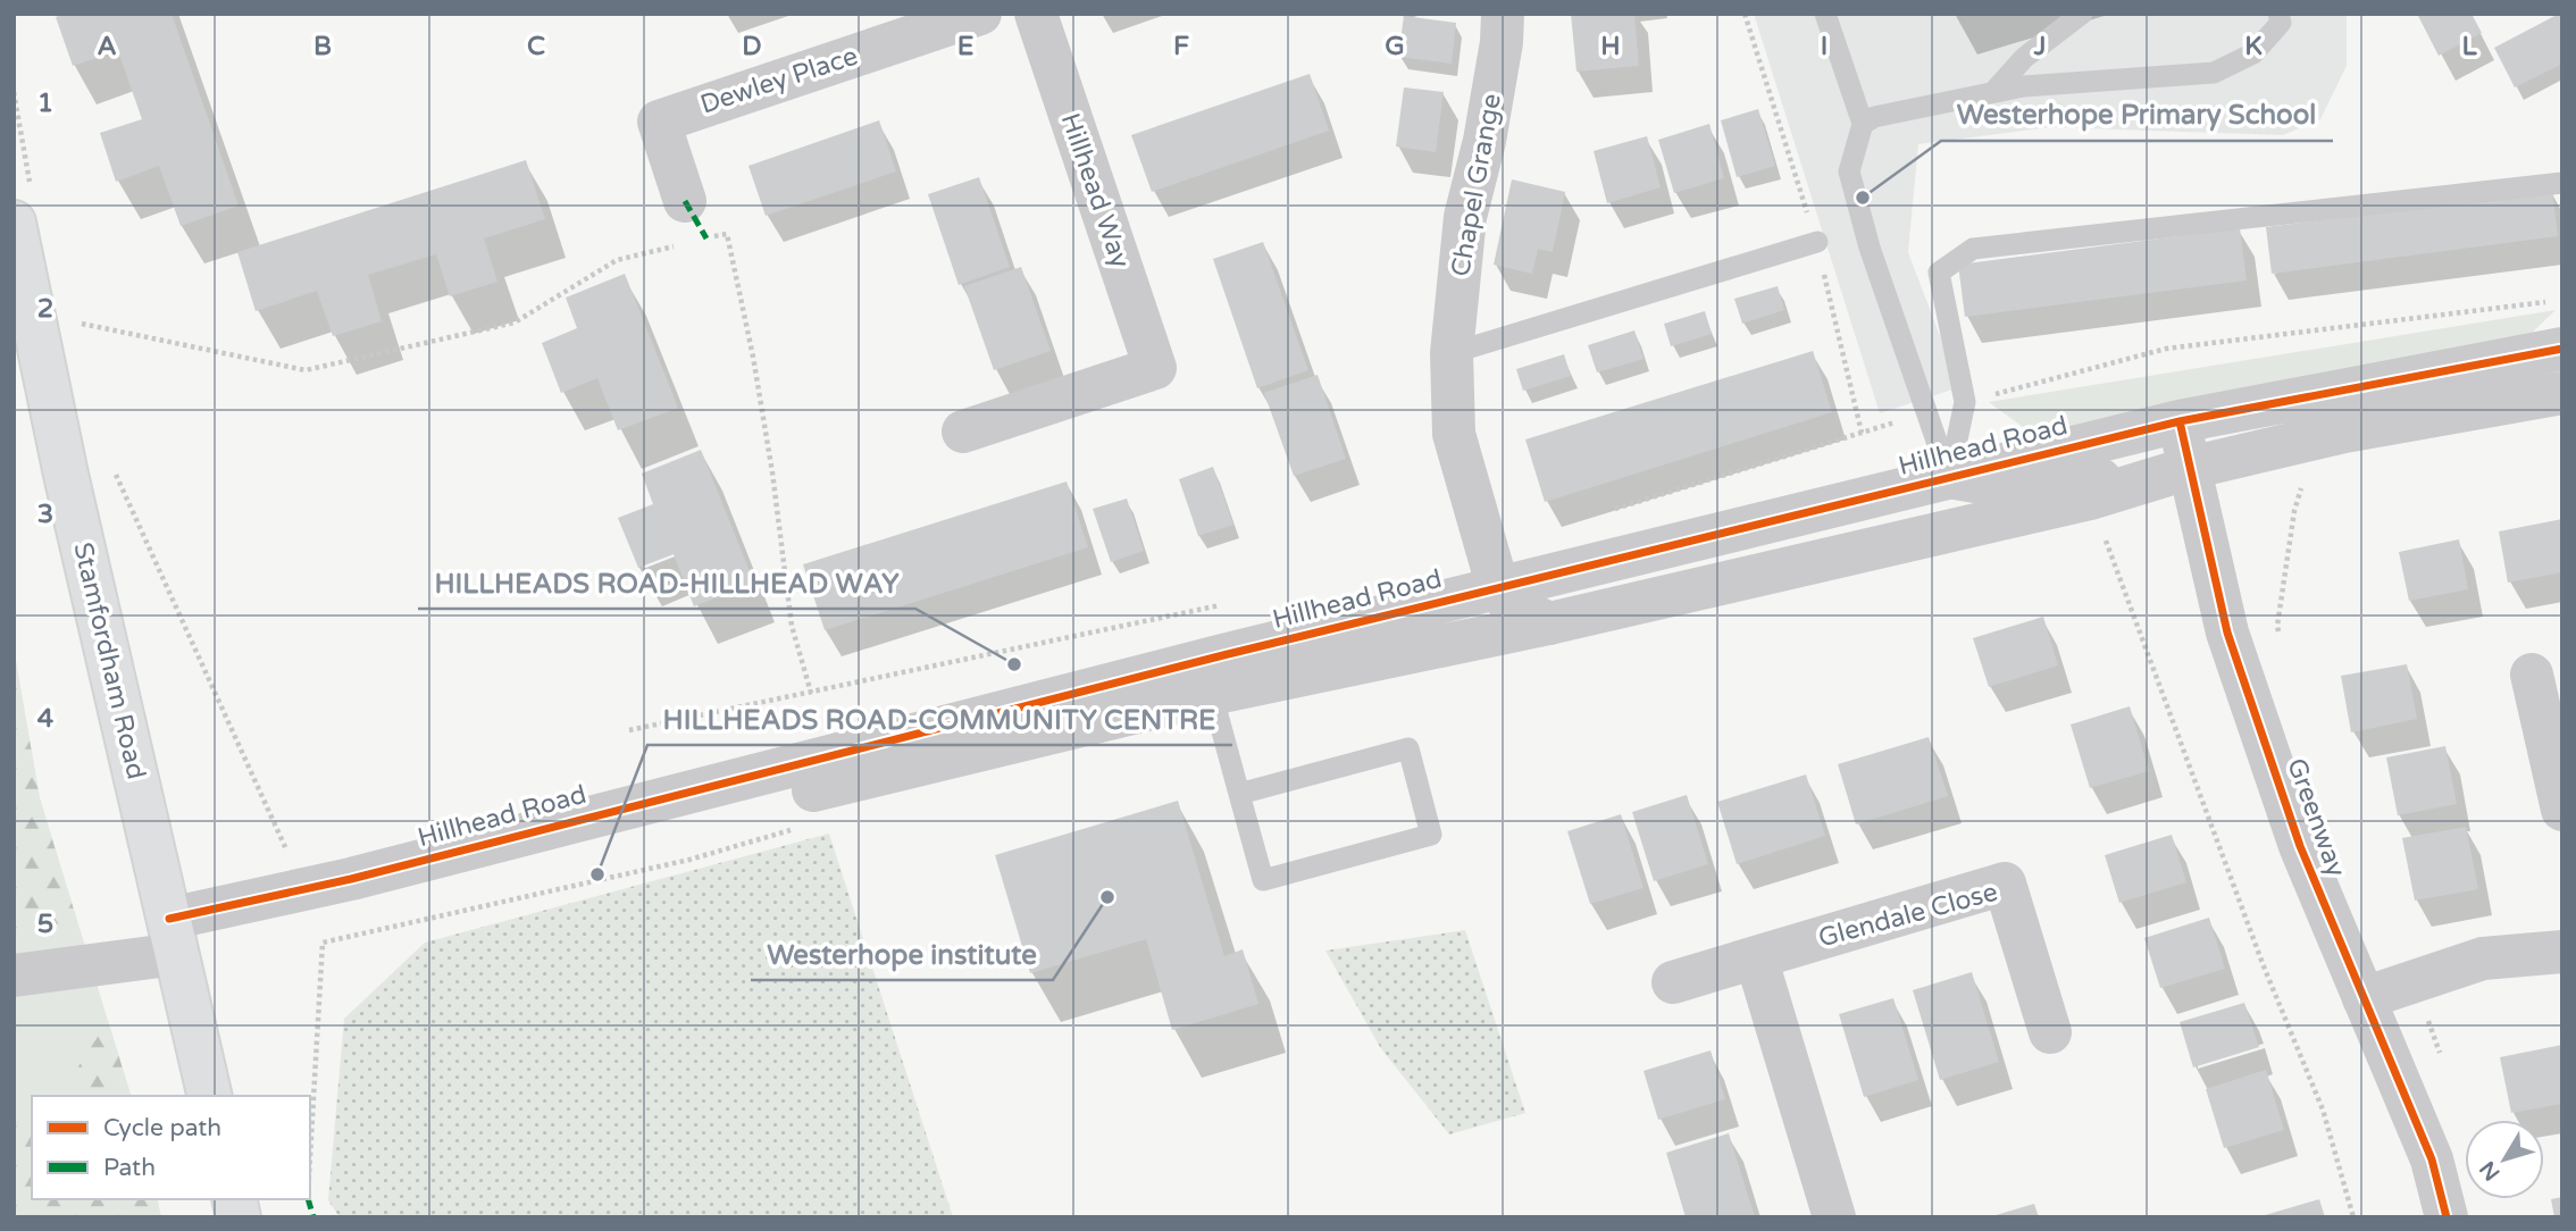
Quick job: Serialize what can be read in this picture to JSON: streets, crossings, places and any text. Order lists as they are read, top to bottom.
{
  "streets": {
    "main road": ["Stamfordham Road"],
    "street": [
      "Dewley Place",
      "Chapel Grange",
      "Hillhead Way",
      "Hillhead Road",
      "Greenway",
      "Glendale Close"
    ]
  },
  "crossings": [
    ["Chapel Grange", "Hillhead Road"],
    ["Hillhead Road", "Stamfordham Road"],
    ["Hillhead Road", "Greenway"]
  ],
  "places": [
    "Westerhope Primary School",
    "HILLHEADS ROAD-HILLHEAD WAY",
    "HILLHEADS ROAD-COMMUNITY CENTRE",
    "Westerhope institute"
  ],
  "legend": ["Cycle path", "Path"],
  "north": "bottom left",
  "grid": {
    "columns": [
      "A",
      "B",
      "C",
      "D",
      "E",
      "F",
      "G",
      "H",
      "I",
      "J",
      "K",
      "L"
    ],
    "rows": [
      "1",
      "2",
      "3",
      "4",
      "5"
    ]
  }
}
